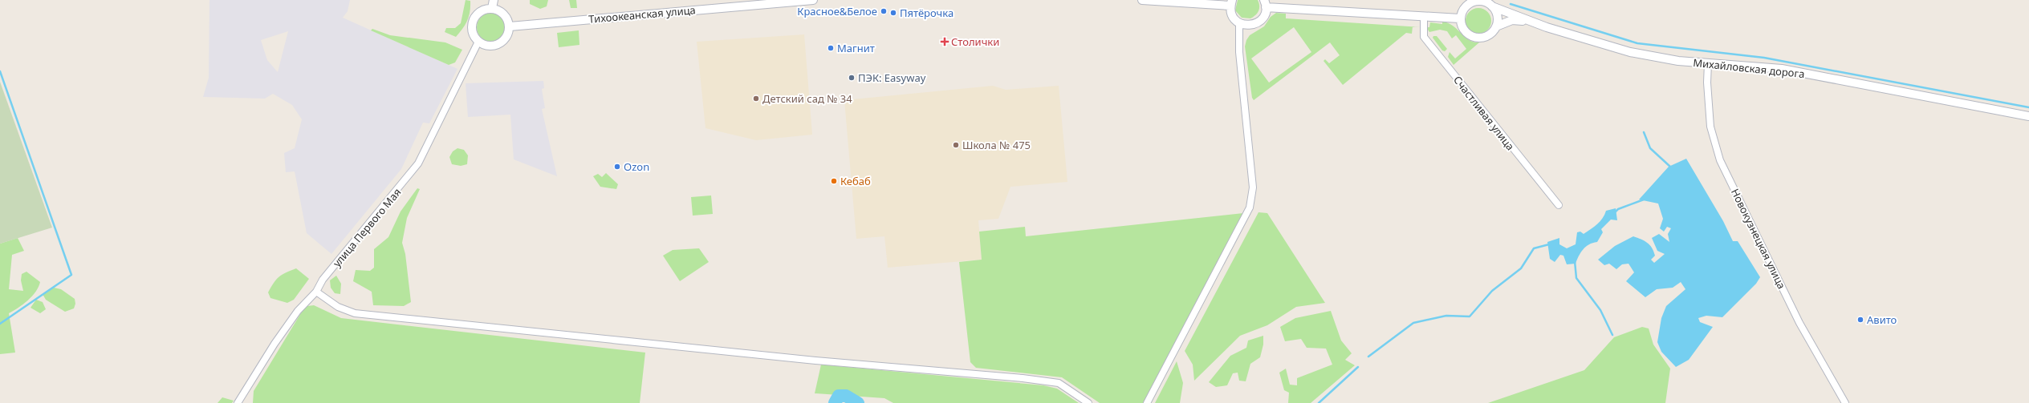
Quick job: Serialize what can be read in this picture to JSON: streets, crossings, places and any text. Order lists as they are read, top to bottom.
{
  "streets": {
    "street": [
      "Тихоокеанская улица",
      "Михайловская дорога",
      "Счастливая улица",
      "улица Первого Мая",
      "Новокузнецкая улица"
    ]
  },
  "crossings": [
    ["Тихоокеанская улица", "улица Первого Мая"],
    ["Михайловская дорога", "Новокузнецкая улица"]
  ],
  "places": {
    "other": [
      "Красное&Белое",
      "Пятёрочка",
      "Магнит",
      "ПЭК: Easyway",
      "Детский сад № 34",
      "Школа № 475",
      "Ozon",
      "Кебаб",
      "Авито"
    ],
    "health": ["Столички"]
  }
}
